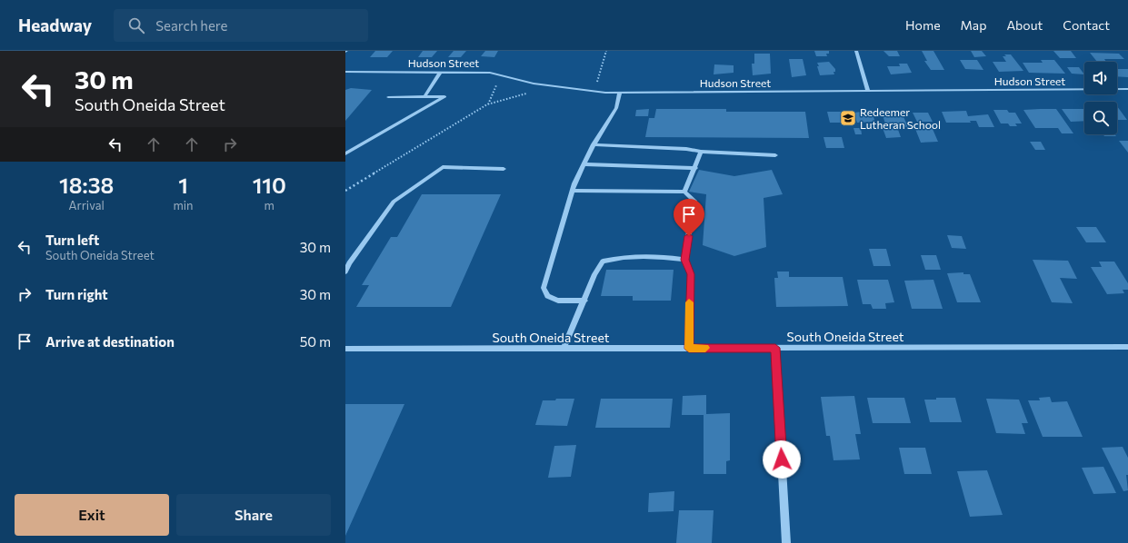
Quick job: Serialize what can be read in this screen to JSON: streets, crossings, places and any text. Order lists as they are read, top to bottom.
{
  "streets": {
    "street": ["Hudson Street", "South Oneida Street"]
  },
  "places": {
    "school or university": ["Redeemer Lutheran School"]
  },
  "page": {
    "header": "Headway",
    "search": "Search here",
    "nav": [
      "Home",
      "Map",
      "About",
      "Contact"
    ],
    "turn": ["30 m", "South Oneida Street"],
    "eta": [
      "18:38",
      "Arrival",
      "1",
      "min",
      "110",
      "m"
    ],
    "list": [
      {
        "name": "Turn left",
        "note": "South Oneida Street",
        "value": "30 m"
      },
      {
        "name": "Turn right",
        "value": "30 m"
      },
      {
        "name": "Arrive at destination",
        "value": "50 m"
      }
    ],
    "buttons": ["Exit", "Share"]
  }
}
